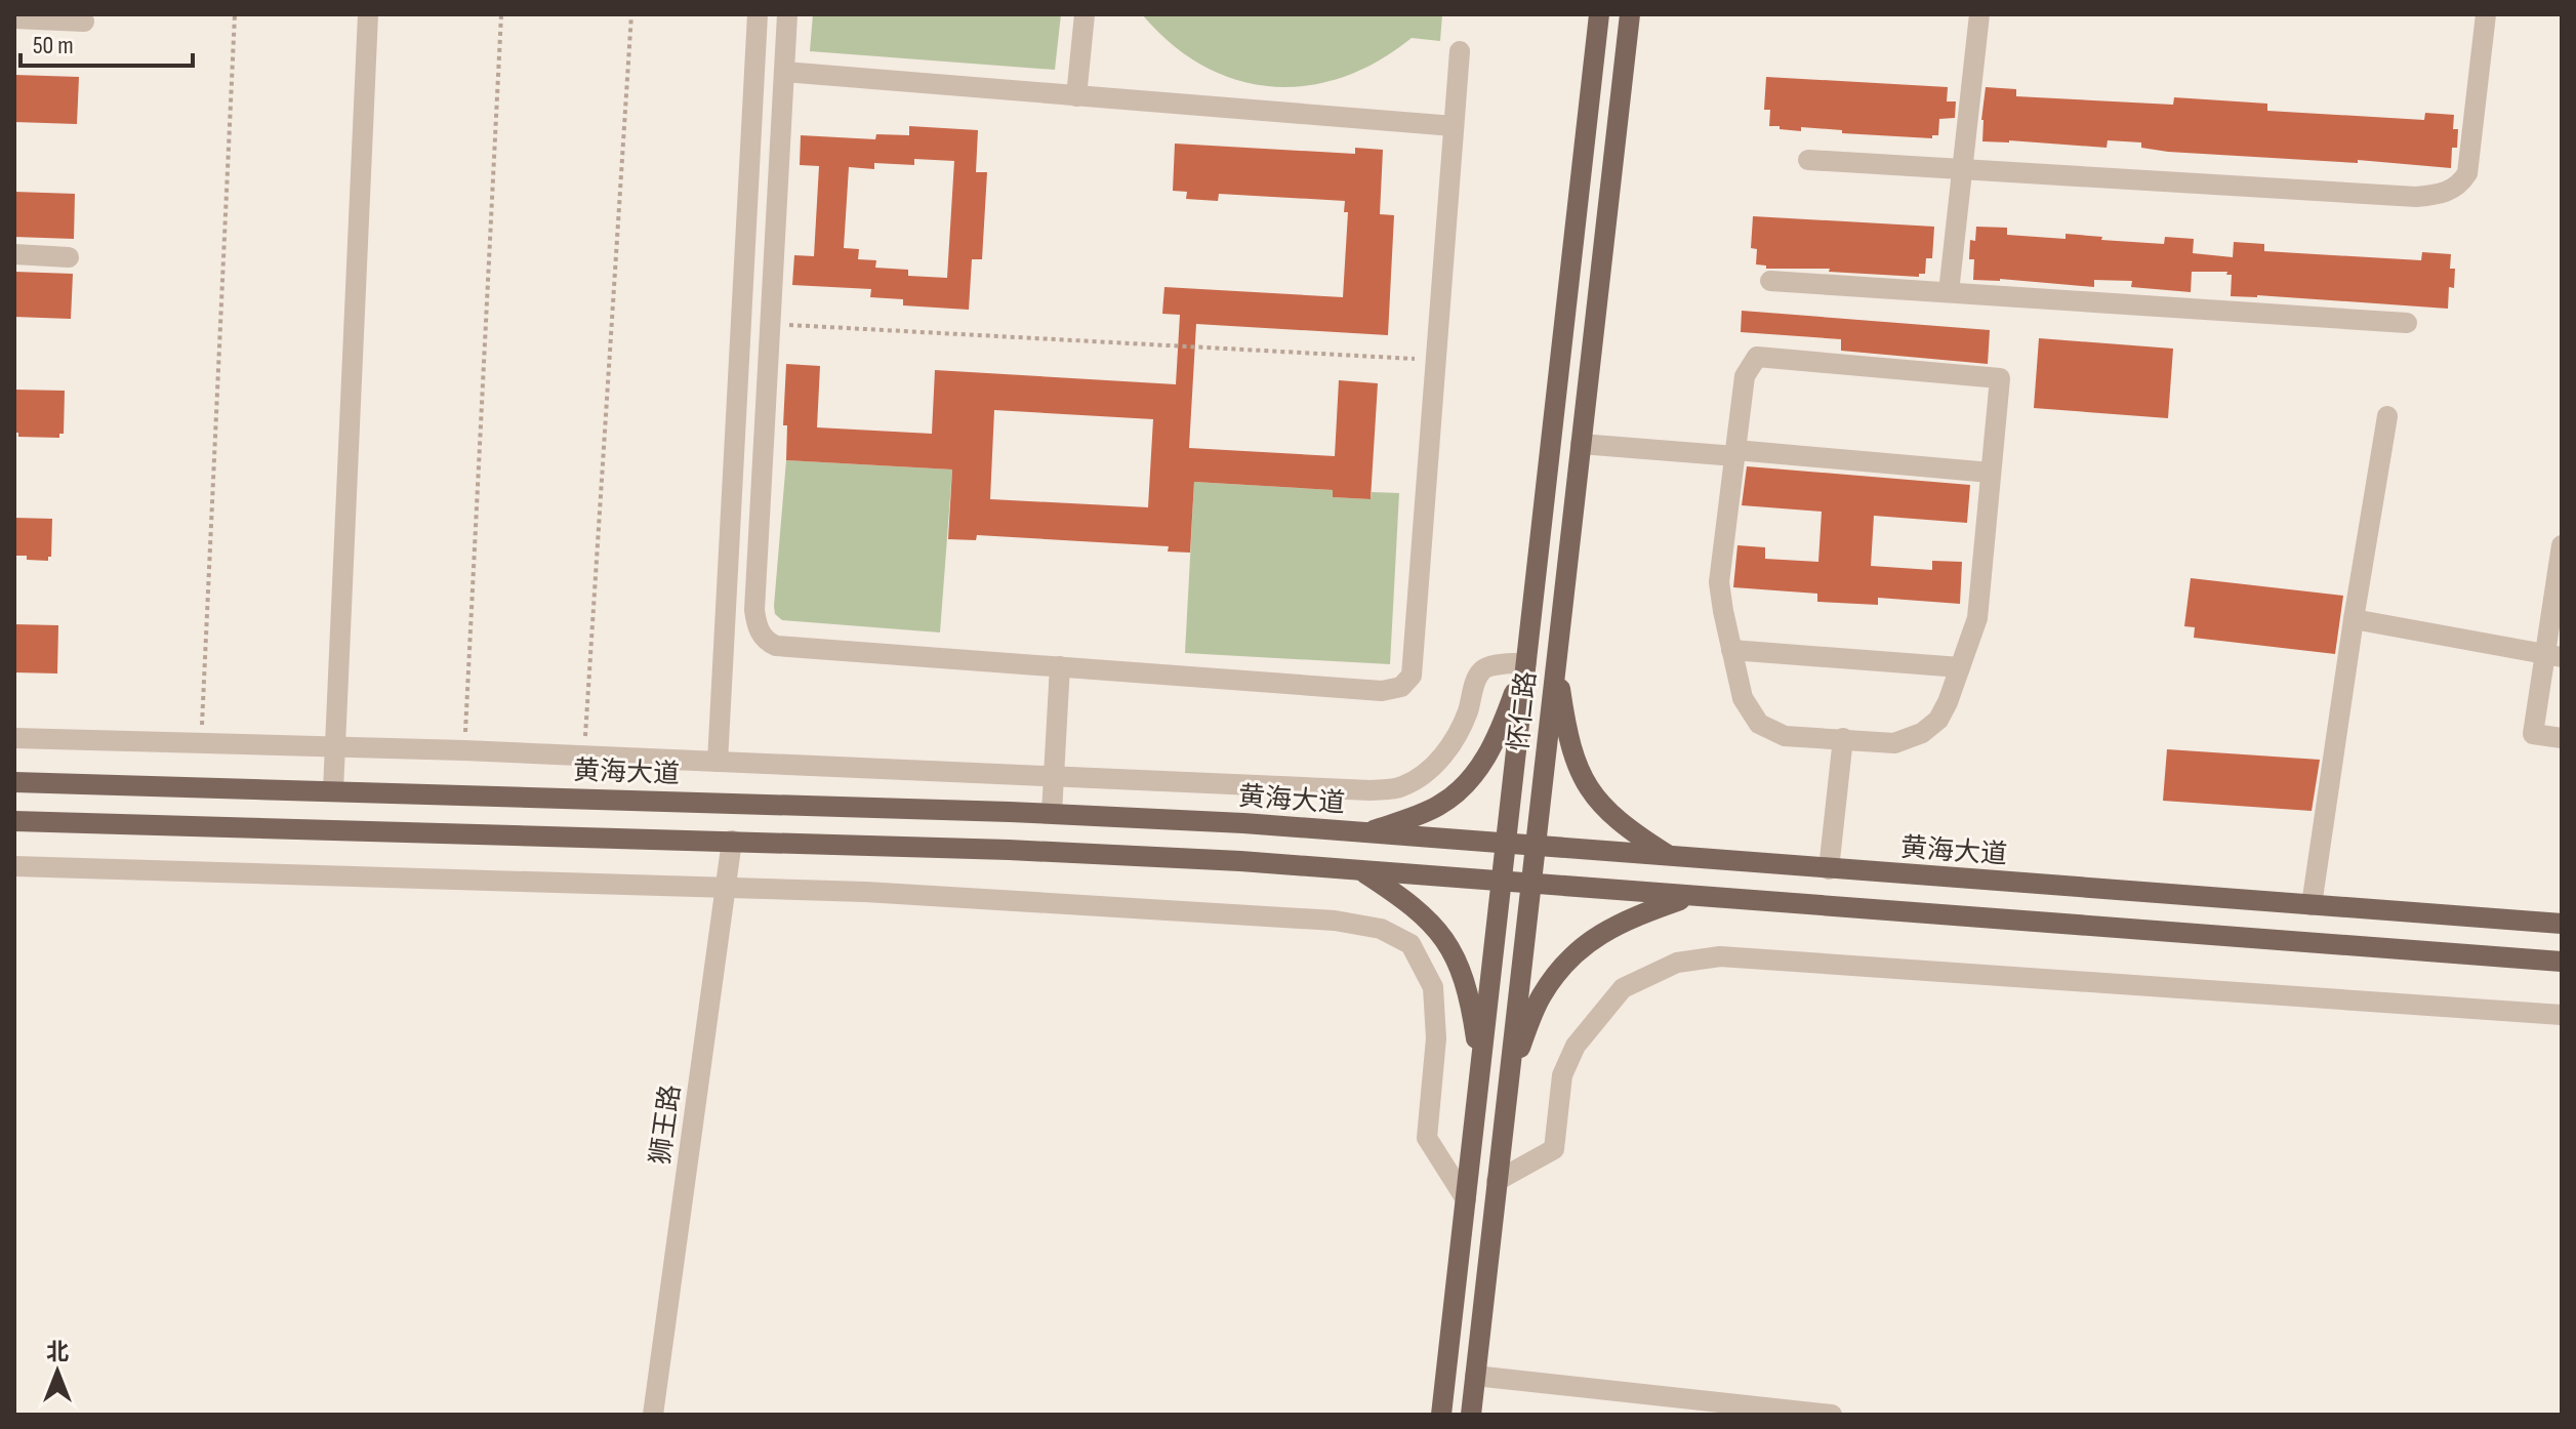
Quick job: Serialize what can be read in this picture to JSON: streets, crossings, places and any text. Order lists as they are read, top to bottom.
{
  "streets": {
    "main road": ["怀仁路", "黄海大道"],
    "street": ["狮王路"]
  },
  "crossings": [
    ["怀仁路", "黄海大道"]
  ],
  "scale_bar": "50 m",
  "north": "top"
}
